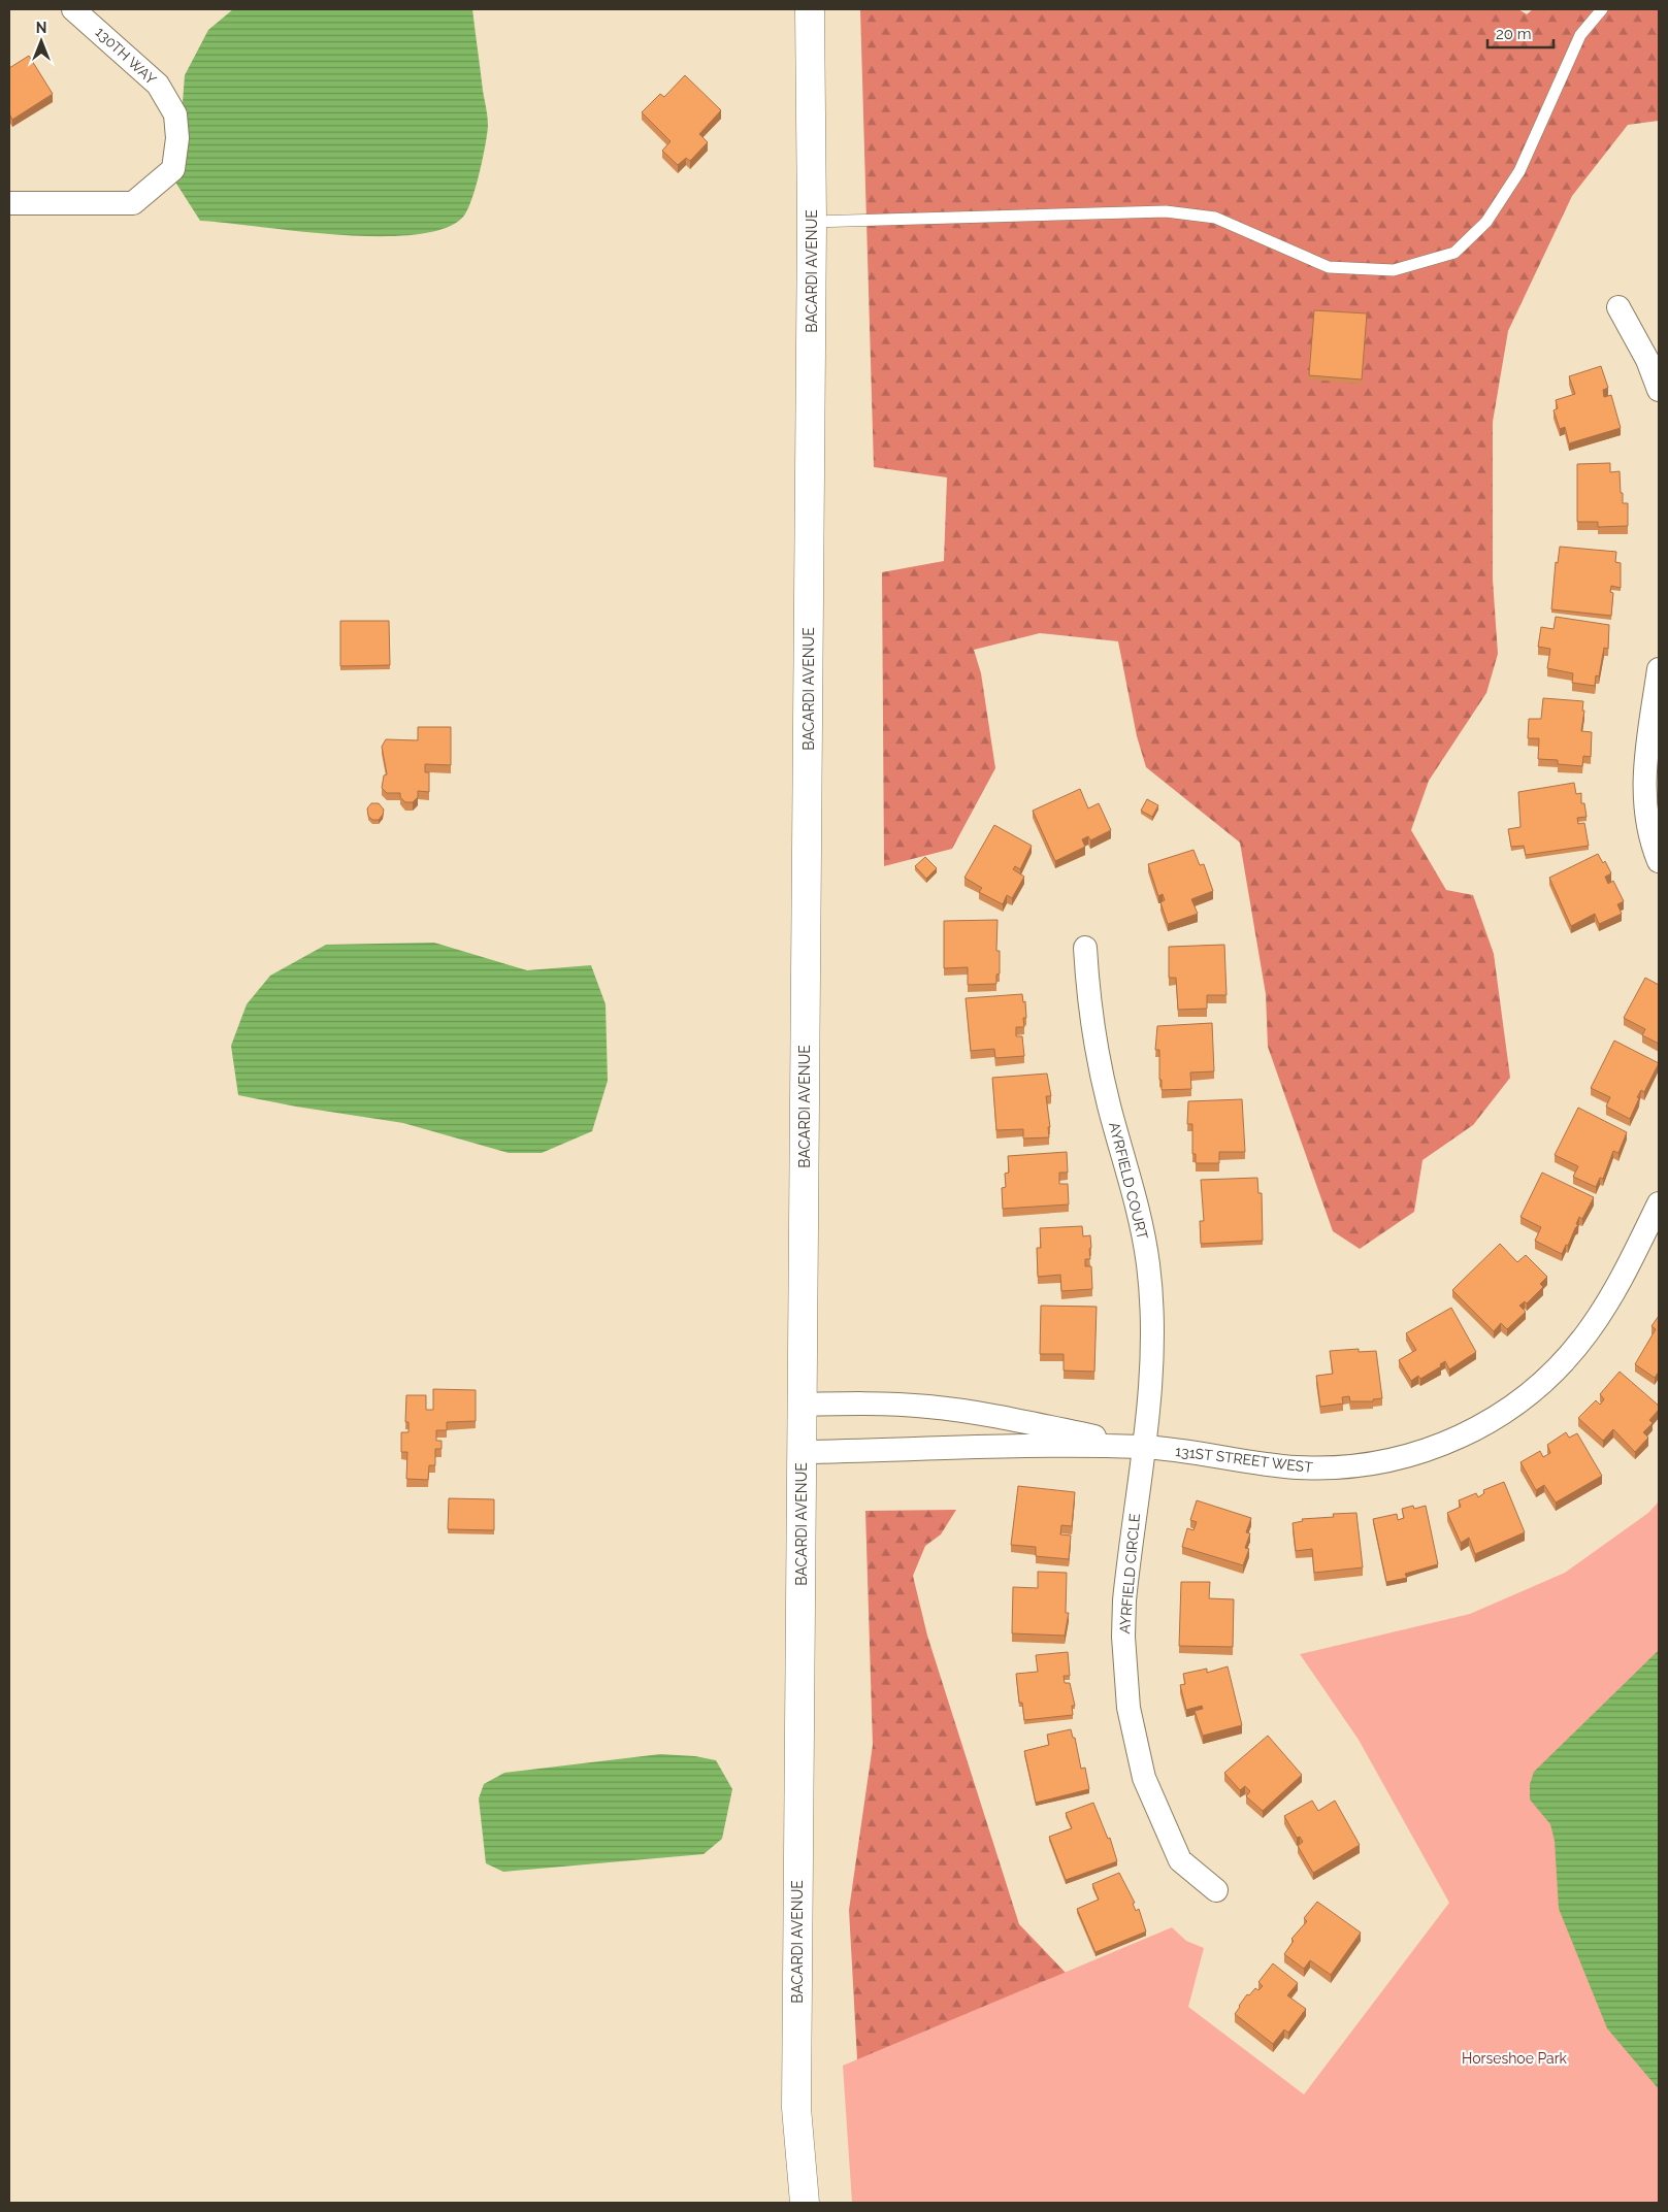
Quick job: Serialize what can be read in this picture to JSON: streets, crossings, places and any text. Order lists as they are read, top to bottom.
{
  "streets": {
    "street": [
      "130TH WAY",
      "BACARDI AVENUE",
      "AYRFIELD COURT",
      "131ST STREET WEST",
      "AYRFIELD CIRCLE"
    ]
  },
  "crossings": [
    ["BACARDI AVENUE", "131ST STREET WEST"],
    ["AYRFIELD COURT", "131ST STREET WEST"],
    ["AYRFIELD COURT", "AYRFIELD CIRCLE"],
    ["131ST STREET WEST", "AYRFIELD CIRCLE"]
  ],
  "parks": ["Horseshoe Park"],
  "scale_bar": "20 m",
  "north": "top"
}
